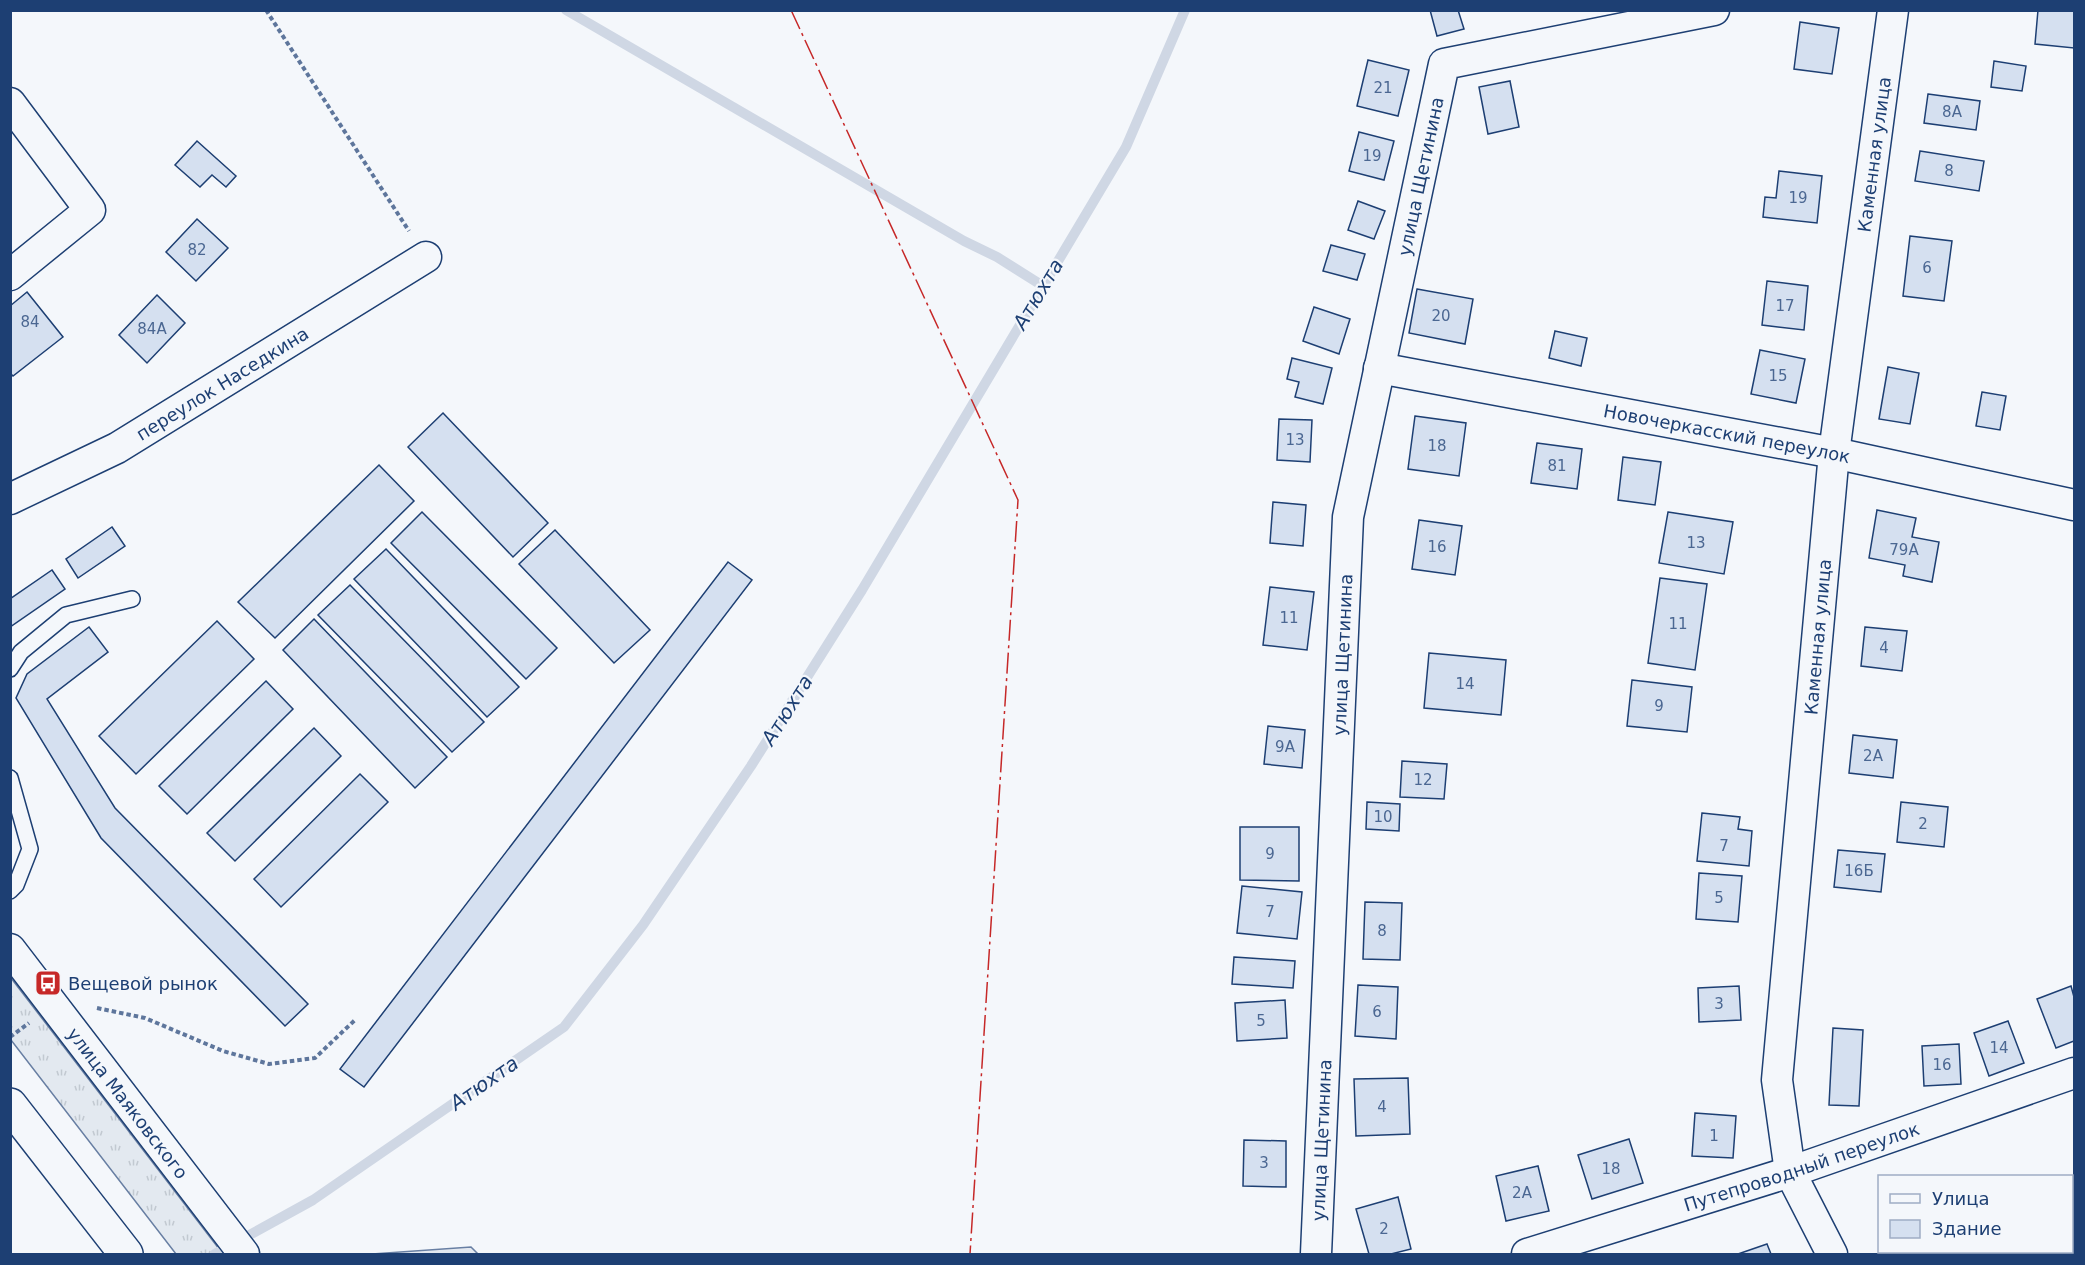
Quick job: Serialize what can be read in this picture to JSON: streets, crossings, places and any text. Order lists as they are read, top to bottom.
{
  "streets": {
    "street": [
      "Каменная улица",
      "улица Щетинина",
      "переулок Наседкина",
      "Новочеркасский переулок",
      "улица Маяковского",
      "Путепроводный переулок"
    ]
  },
  "crossings": [
    ["Каменная улица", "Новочеркасский переулок"],
    ["Каменная улица", "Путепроводный переулок"],
    ["улица Щетинина", "Новочеркасский переулок"]
  ],
  "water": ["Атюхта"],
  "places": {
    "bus stop": ["Вещевой рынок"]
  },
  "house_numbers": [
    "21",
    "8А",
    "19",
    "8",
    "19",
    "82",
    "6",
    "17",
    "20",
    "84",
    "84А",
    "15",
    "13",
    "18",
    "81",
    "13",
    "16",
    "79А",
    "11",
    "11",
    "4",
    "14",
    "9",
    "9А",
    "2А",
    "12",
    "10",
    "2",
    "7",
    "9",
    "16Б",
    "5",
    "7",
    "8",
    "3",
    "6",
    "5",
    "14",
    "16",
    "4",
    "1",
    "3",
    "18",
    "2А",
    "2"
  ],
  "legend": ["Улица", "Здание"]
}
